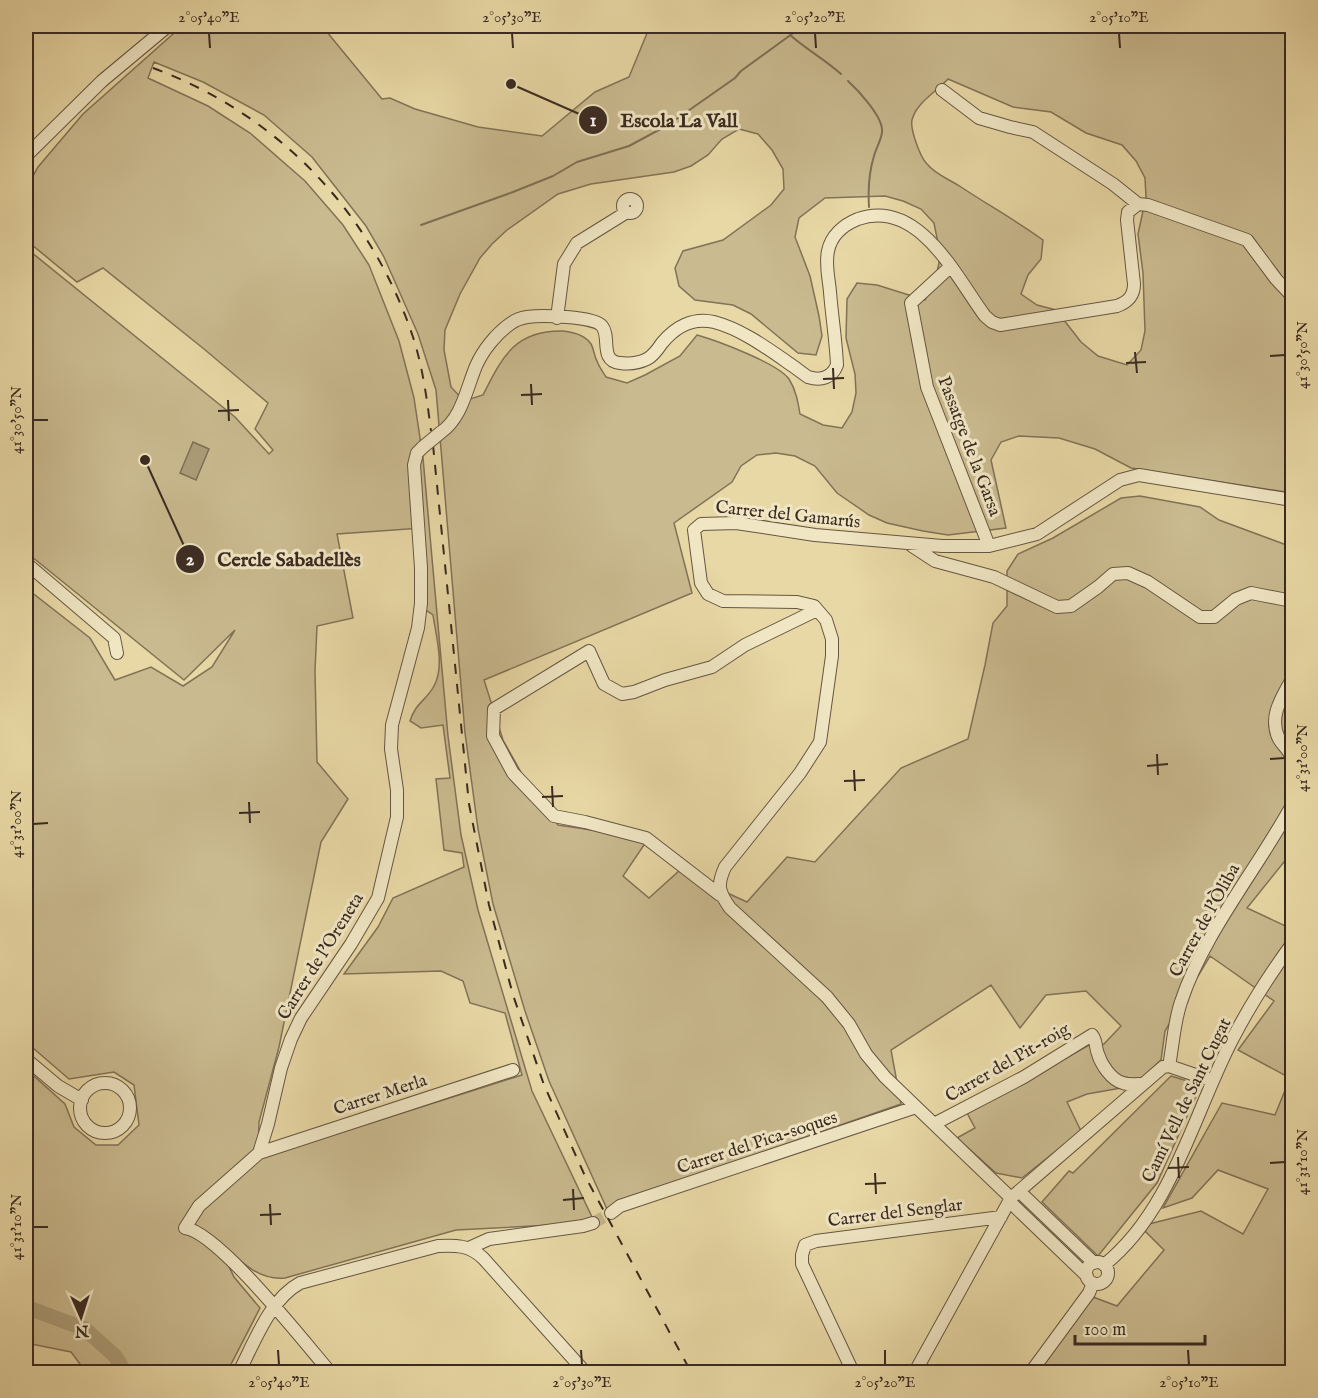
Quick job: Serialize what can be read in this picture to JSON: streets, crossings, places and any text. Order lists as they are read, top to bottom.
{
  "streets": {
    "street": [
      "Passatge de la Garsa",
      "Carrer del Gamarús",
      "Carrer de l'Òliba",
      "Carrer de l'Oreneta",
      "Carrer del Pit-roig",
      "Carrer Merla",
      "Camí Vell de Sant Cugat",
      "Carrer del Pica-soques",
      "Carrer del Senglar"
    ]
  },
  "crossings": [
    ["Passatge de la Garsa", "Carrer del Gamarús"],
    ["Carrer de l'Oreneta", "Carrer Merla"]
  ],
  "places": ["Escola La Vall", "Cercle Sabadellès"],
  "scale_bar": "100 m",
  "north": "bottom",
  "coordinates": [
    "2°05'40\"E",
    "2°05'30\"E",
    "2°05'20\"E",
    "2°05'10\"E",
    "41°30'50\"N",
    "41°31'00\"N",
    "41°31'10\"N"
  ]
}
